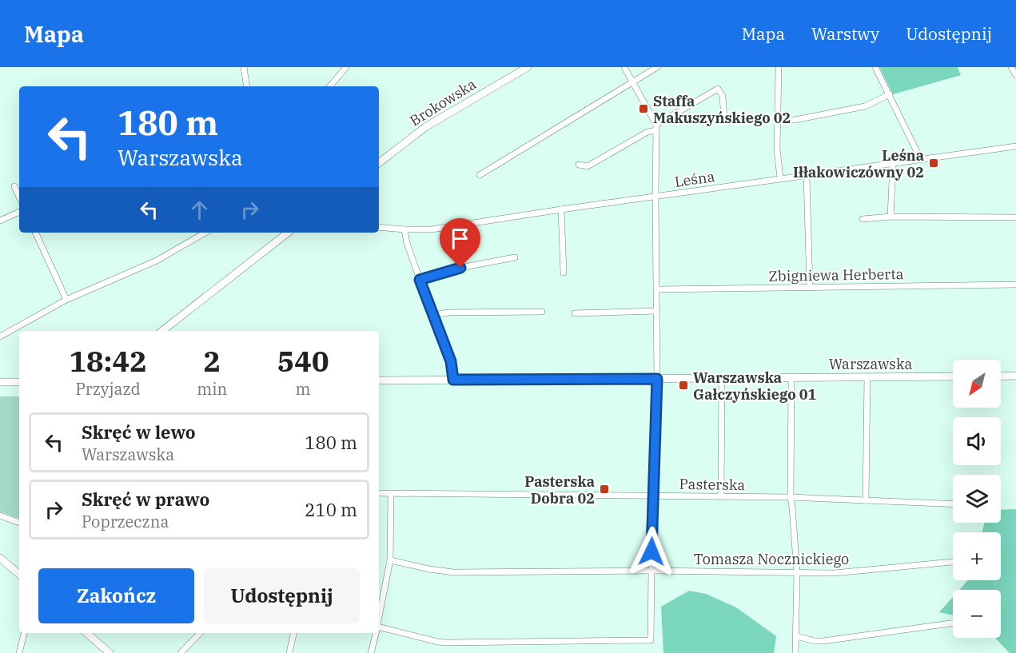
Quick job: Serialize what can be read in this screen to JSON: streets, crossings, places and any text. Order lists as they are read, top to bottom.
{
  "streets": {
    "street": [
      "Brokowska",
      "Leśna",
      "Zbigniewa Herberta",
      "Warszawska",
      "Pasterska",
      "Tomasza Nocznickiego"
    ]
  },
  "places": {
    "transit": [
      "Staffa Makuszyńskiego 02",
      "Leśna Iłłakowiczówny 02",
      "Warszawska Gałczyńskiego 01",
      "Pasterska Dobra 02"
    ]
  },
  "north": "bottom left",
  "page": {
    "header": "Mapa",
    "nav": ["Mapa", "Warstwy", "Udostępnij"],
    "turn": ["180 m", "Warszawska"],
    "eta": [
      "18:42",
      "Przyjazd",
      "2",
      "min",
      "540",
      "m"
    ],
    "map_buttons": ["+", "−"],
    "list": [
      {
        "name": "Skręć w lewo",
        "note": "Warszawska",
        "value": "180 m"
      },
      {
        "name": "Skręć w prawo",
        "note": "Poprzeczna",
        "value": "210 m"
      }
    ],
    "buttons": ["Zakończ", "Udostępnij"]
  }
}
